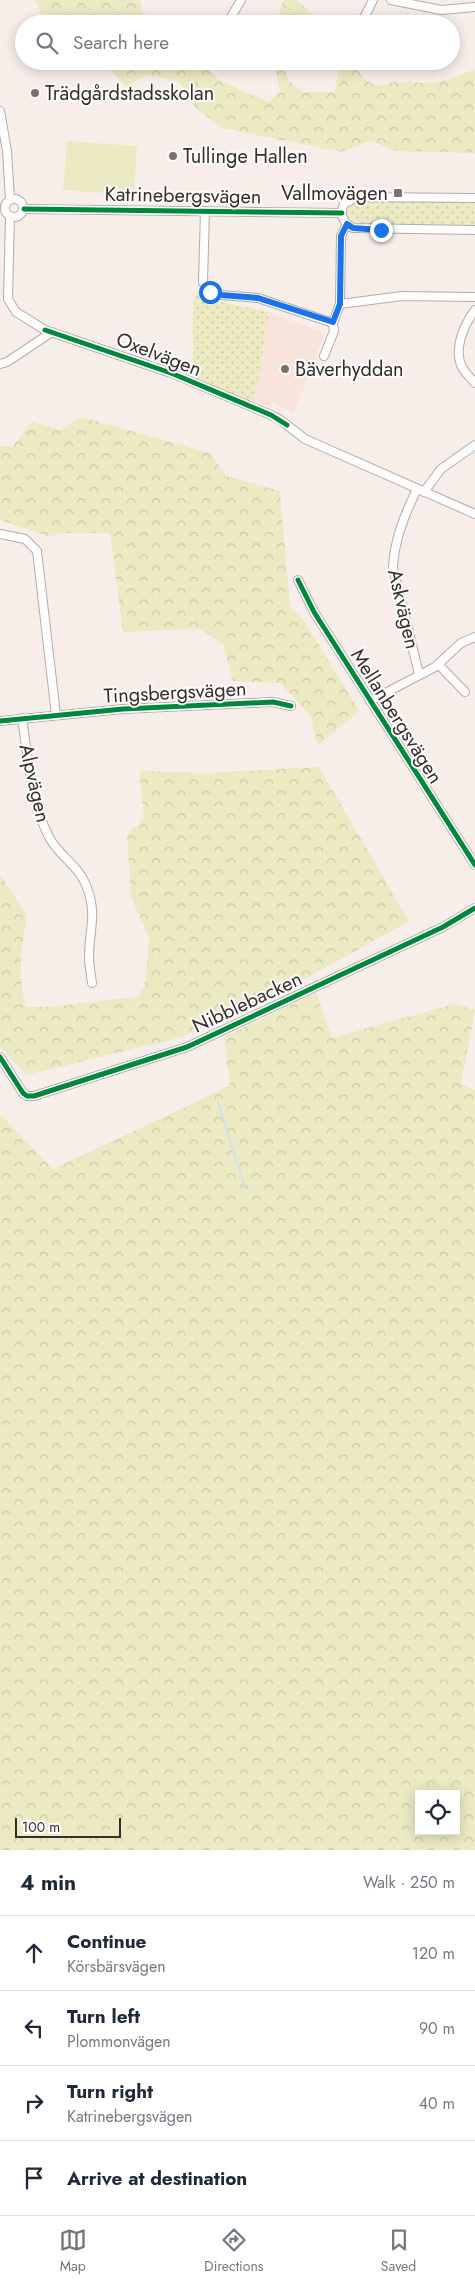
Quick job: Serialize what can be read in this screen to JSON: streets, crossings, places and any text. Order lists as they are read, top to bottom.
{
  "streets": {
    "street": [
      "Katrinebergsvägen",
      "Oxelvägen",
      "Askvägen",
      "Tingsbergsvägen",
      "Mellanbergsvägen",
      "Alpvägen",
      "Nibblebacken"
    ]
  },
  "crossings": [
    ["Katrinebergsvägen", "Oxelvägen"],
    ["Oxelvägen", "Askvägen"],
    ["Tingsbergsvägen", "Alpvägen"]
  ],
  "places": {
    "other": ["Trädgårdstadsskolan", "Tullinge Hallen", "Bäverhyddan"],
    "transit": ["Vallmovägen"]
  },
  "scale_bar": "100 m",
  "page": {
    "search": "Search here",
    "scale": "100 m",
    "heading": ["4 min", "Walk · 250 m"],
    "list": [
      ["Continue", "Körsbärsvägen", "120 m"],
      ["Turn left", "Plommonvägen", "90 m"],
      ["Turn right", "Katrinebergsvägen", "40 m"],
      "Arrive at destination"
    ],
    "nav": ["Map", "Directions", "Saved"]
  }
}
